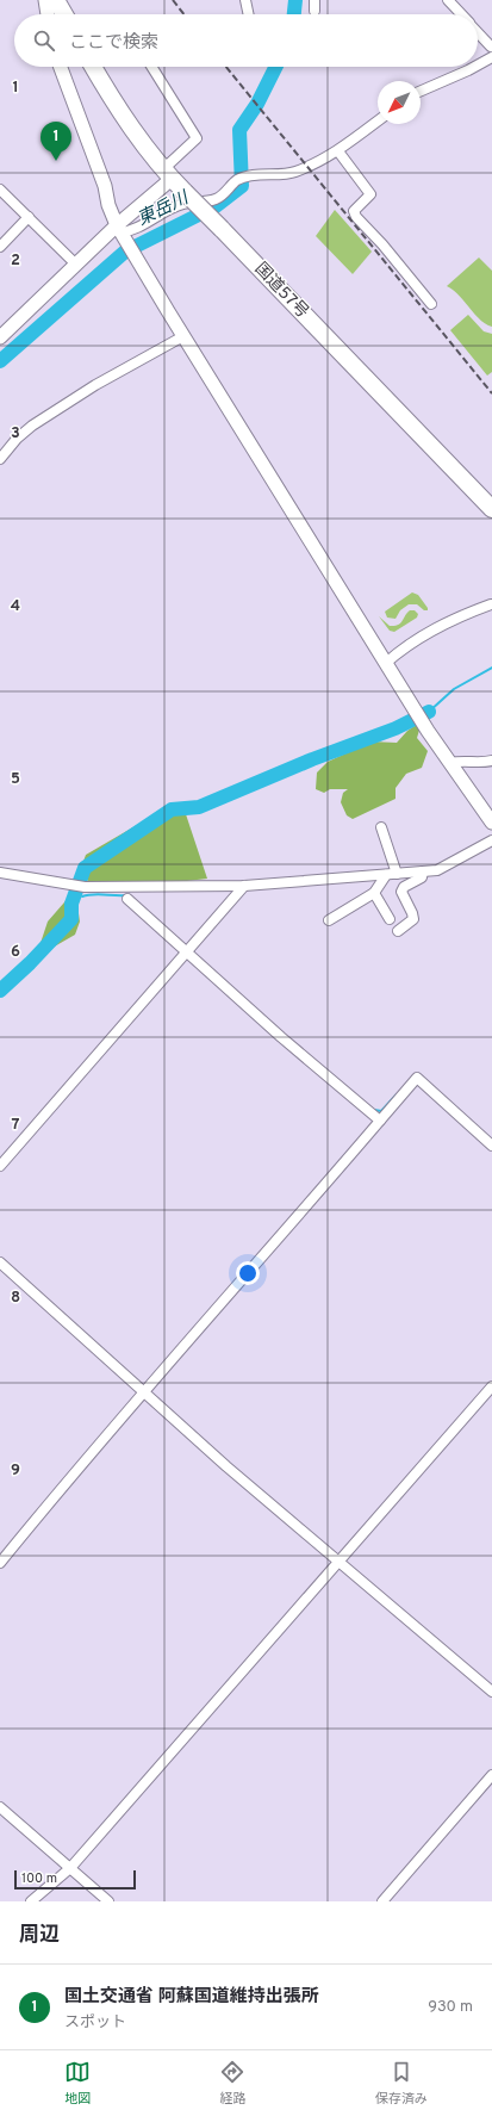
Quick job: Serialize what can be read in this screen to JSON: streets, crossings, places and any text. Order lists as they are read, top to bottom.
{
  "streets": {
    "highway": ["国道57号"]
  },
  "water": ["東岳川"],
  "scale_bar": "100 m",
  "north": "bottom left",
  "page": {
    "search": "ここで検索",
    "pins": "1",
    "scale": "100 m",
    "heading": "周辺",
    "list": [
      {
        "mark": "1",
        "name": "国土交通省 阿蘇国道維持出張所",
        "note": "スポット",
        "value": "930 m"
      }
    ],
    "nav": ["地図", "経路", "保存済み"]
  },
  "grid": {
    "rows": [
      "1",
      "2",
      "3",
      "4",
      "5",
      "6",
      "7",
      "8",
      "9"
    ]
  }
}
